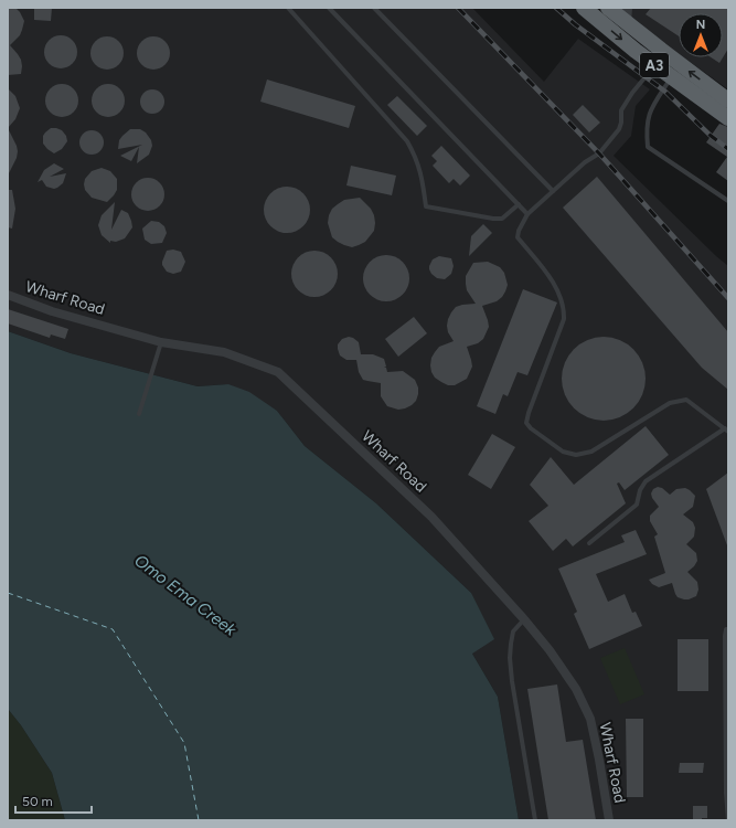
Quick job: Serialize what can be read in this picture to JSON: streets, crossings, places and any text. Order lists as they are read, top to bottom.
{
  "streets": {
    "highway": ["A3"],
    "street": ["Wharf Road"]
  },
  "water": ["Omo Ema Creek"],
  "scale_bar": "50 m",
  "north": "top"
}
